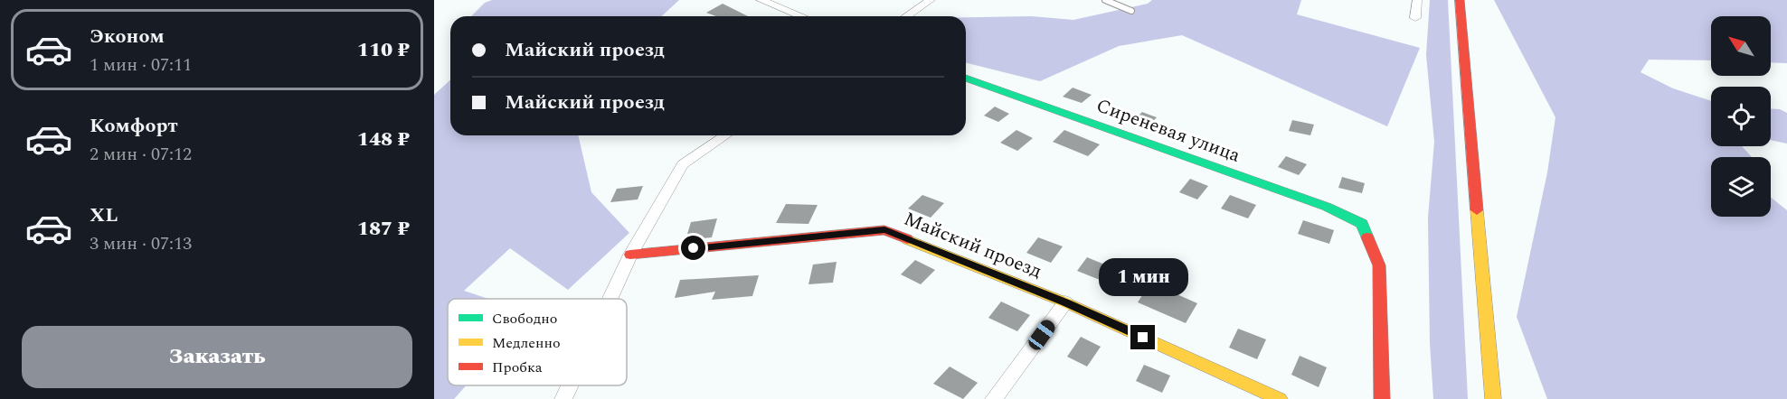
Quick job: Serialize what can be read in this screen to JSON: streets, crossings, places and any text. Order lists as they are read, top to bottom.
{
  "streets": {
    "street": ["Сиреневая улица", "Майский проезд"]
  },
  "legend": ["Свободно", "Медленно", "Пробка"],
  "north": "top left",
  "page": {
    "list": [
      {
        "name": "Эконом",
        "note": "1 мин · 07:11",
        "value": "110 ₽"
      },
      {
        "name": "Комфорт",
        "note": "2 мин · 07:12",
        "value": "148 ₽"
      },
      {
        "name": "XL",
        "note": "3 мин · 07:13",
        "value": "187 ₽"
      }
    ],
    "banner": ["Майский проезд", "Майский проезд"],
    "bubble": "1 мин",
    "buttons": "Заказать"
  }
}
